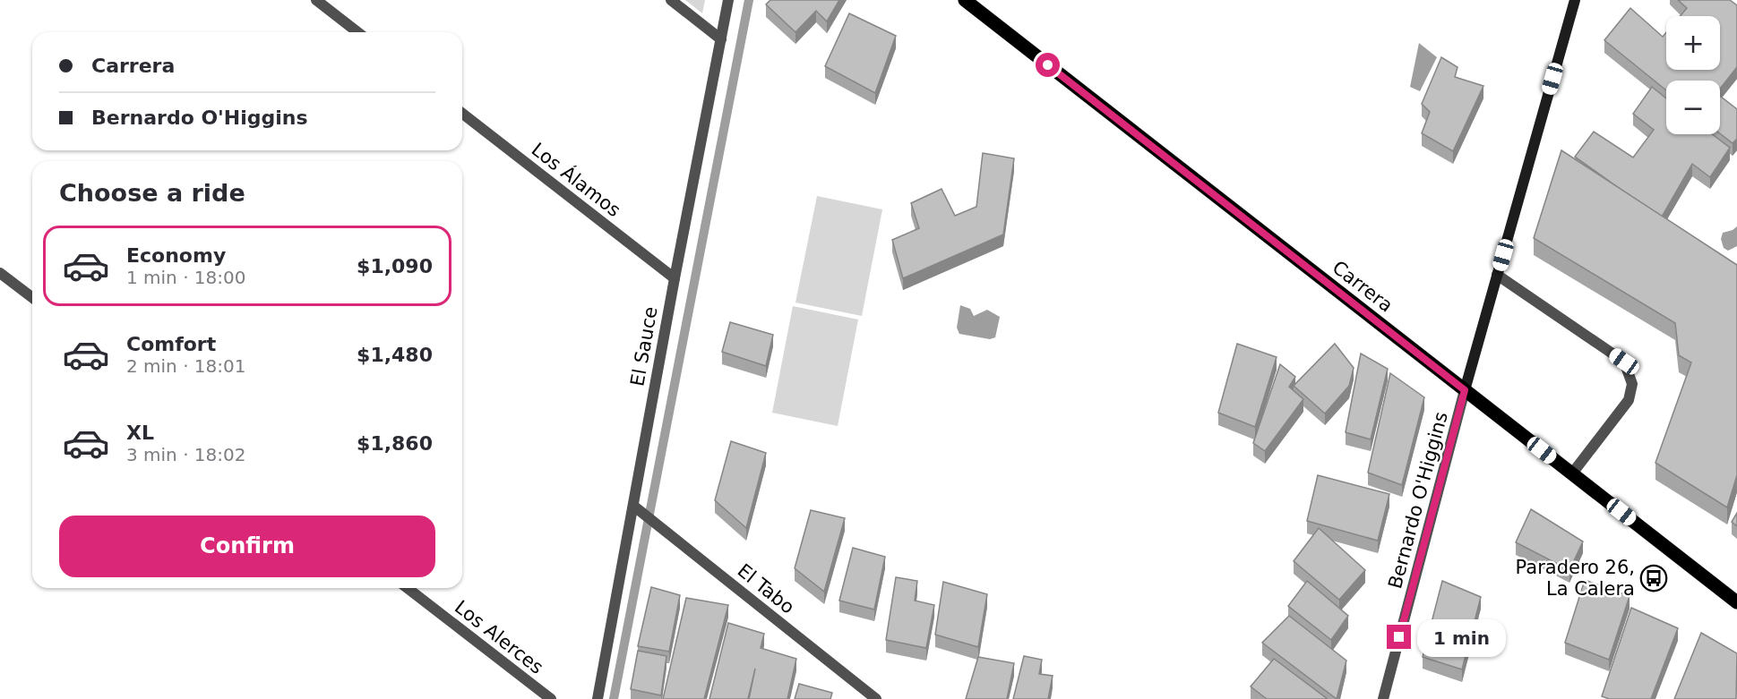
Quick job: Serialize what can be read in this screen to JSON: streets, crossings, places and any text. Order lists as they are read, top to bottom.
{
  "streets": {
    "main road": ["Carrera"],
    "street": [
      "Los Álamos",
      "El Sauce",
      "Bernardo O'Higgins",
      "El Tabo",
      "Los Alerces"
    ]
  },
  "crossings": [
    ["Los Álamos", "El Sauce"],
    ["Carrera", "Bernardo O'Higgins"],
    ["El Sauce", "El Tabo"]
  ],
  "places": {
    "bus stop": ["Paradero 26, La Calera"]
  },
  "page": {
    "map_buttons": ["+", "−"],
    "banner": ["Carrera", "Bernardo O'Higgins"],
    "heading": "Choose a ride",
    "list": [
      {
        "name": "Economy",
        "note": "1 min · 18:00",
        "value": "$1,090"
      },
      {
        "name": "Comfort",
        "note": "2 min · 18:01",
        "value": "$1,480"
      },
      {
        "name": "XL",
        "note": "3 min · 18:02",
        "value": "$1,860"
      }
    ],
    "buttons": "Confirm",
    "bubble": "1 min"
  }
}
